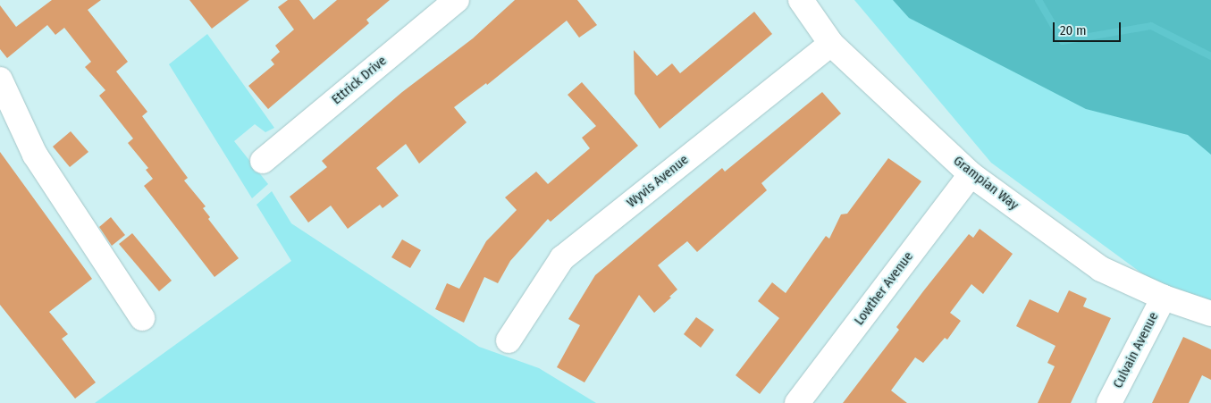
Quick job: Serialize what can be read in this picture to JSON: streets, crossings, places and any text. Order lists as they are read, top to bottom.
{
  "streets": {
    "street": [
      "Ettrick Drive",
      "Wyvis Avenue",
      "Grampian Way",
      "Lowther Avenue",
      "Culvain Avenue"
    ]
  },
  "crossings": [
    ["Wyvis Avenue", "Grampian Way"],
    ["Grampian Way", "Lowther Avenue"],
    ["Grampian Way", "Culvain Avenue"]
  ],
  "scale_bar": "20 m"
}
